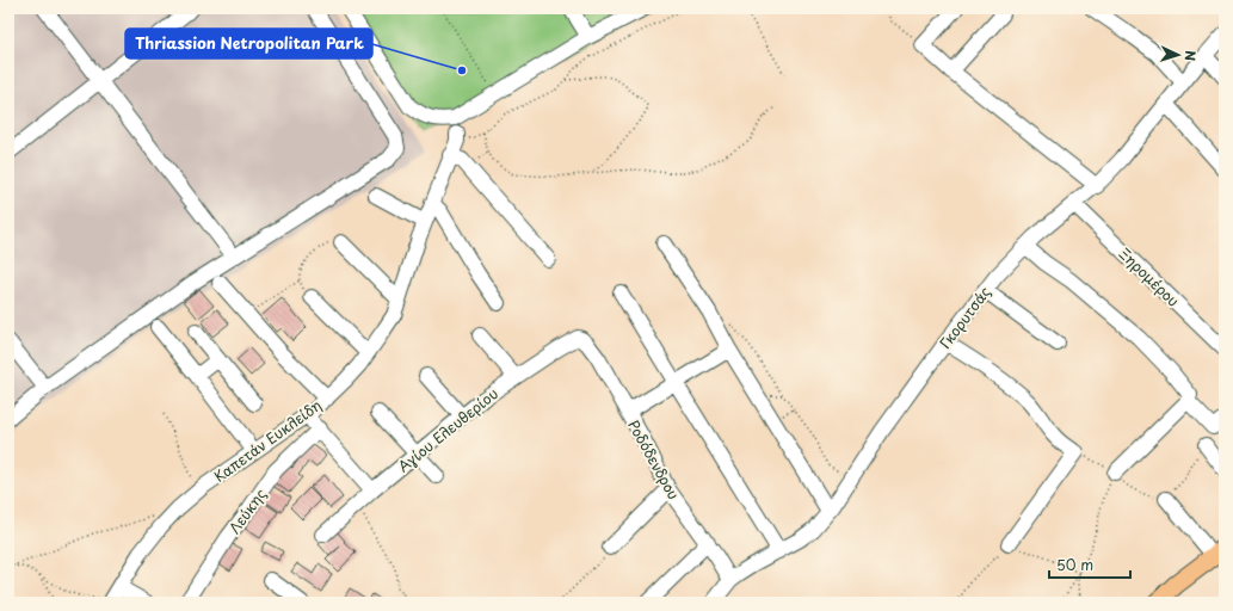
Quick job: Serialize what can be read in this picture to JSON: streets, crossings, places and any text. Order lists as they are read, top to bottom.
{
  "streets": {
    "street": [
      "Ξηρομέρου",
      "Γκορυτσάς",
      "Αγίου Ελευθερίου",
      "Καπετάν Ευκλείδη",
      "Ροδόδενδρου",
      "Λεύκης"
    ]
  },
  "crossings": [
    ["Ξηρομέρου", "Γκορυτσάς"],
    ["Γκορυτσάς", "Ροδόδενδρου"],
    ["Αγίου Ελευθερίου", "Ροδόδενδρου"]
  ],
  "places": ["Thriassion Netropolitan Park"],
  "scale_bar": "50 m",
  "north": "right"
}
